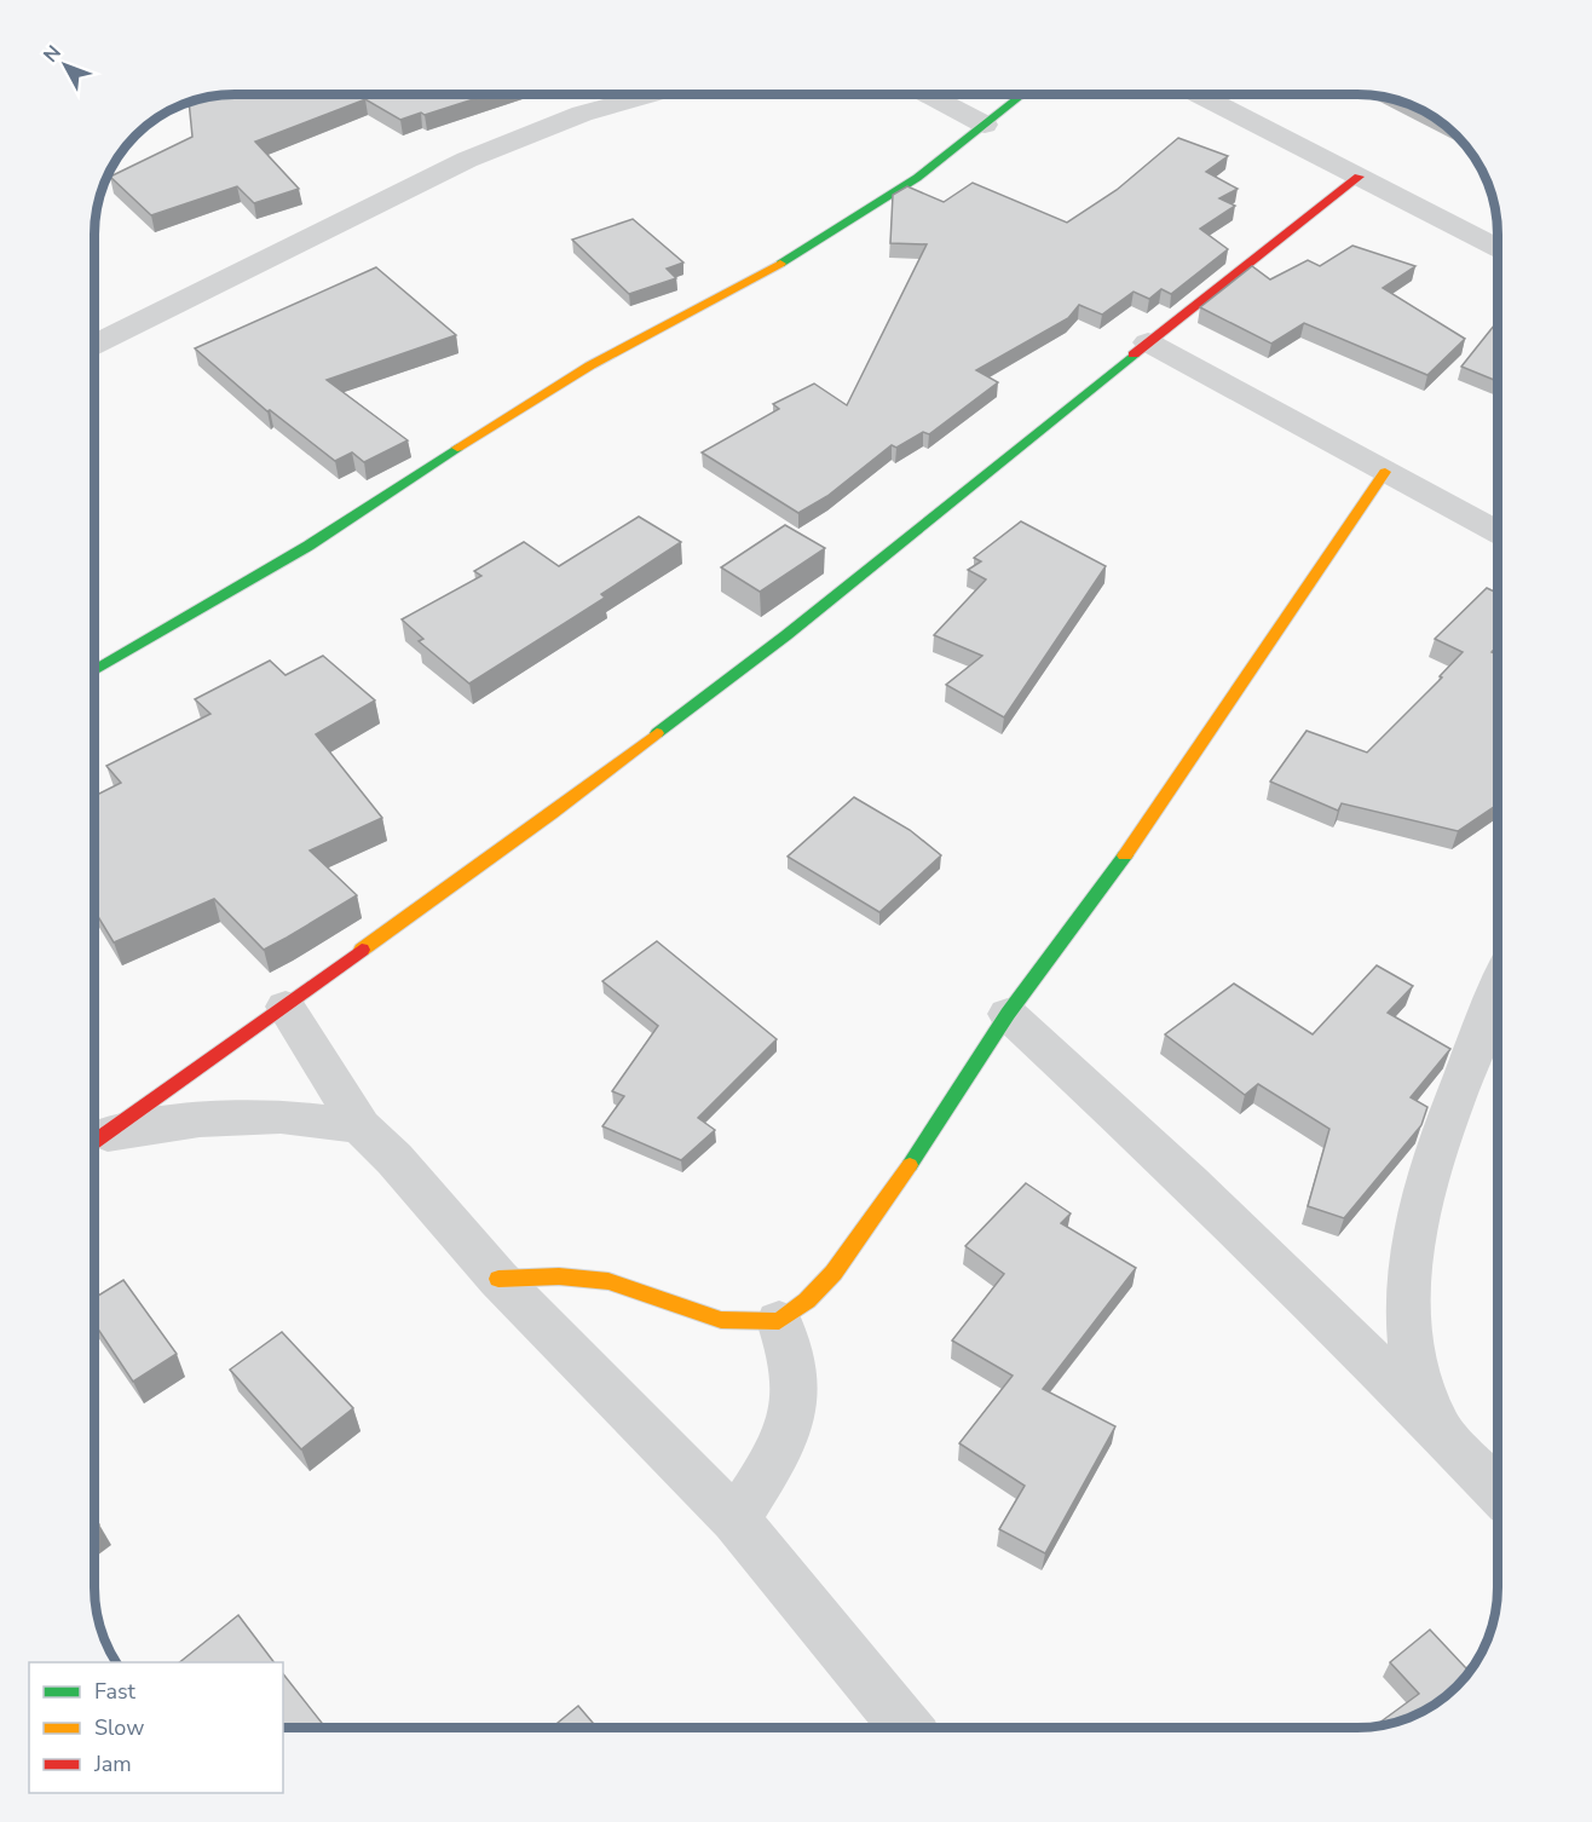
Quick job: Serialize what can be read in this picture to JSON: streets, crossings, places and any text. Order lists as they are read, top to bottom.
{
  "legend": ["Fast", "Slow", "Jam"],
  "north": "top left"
}
